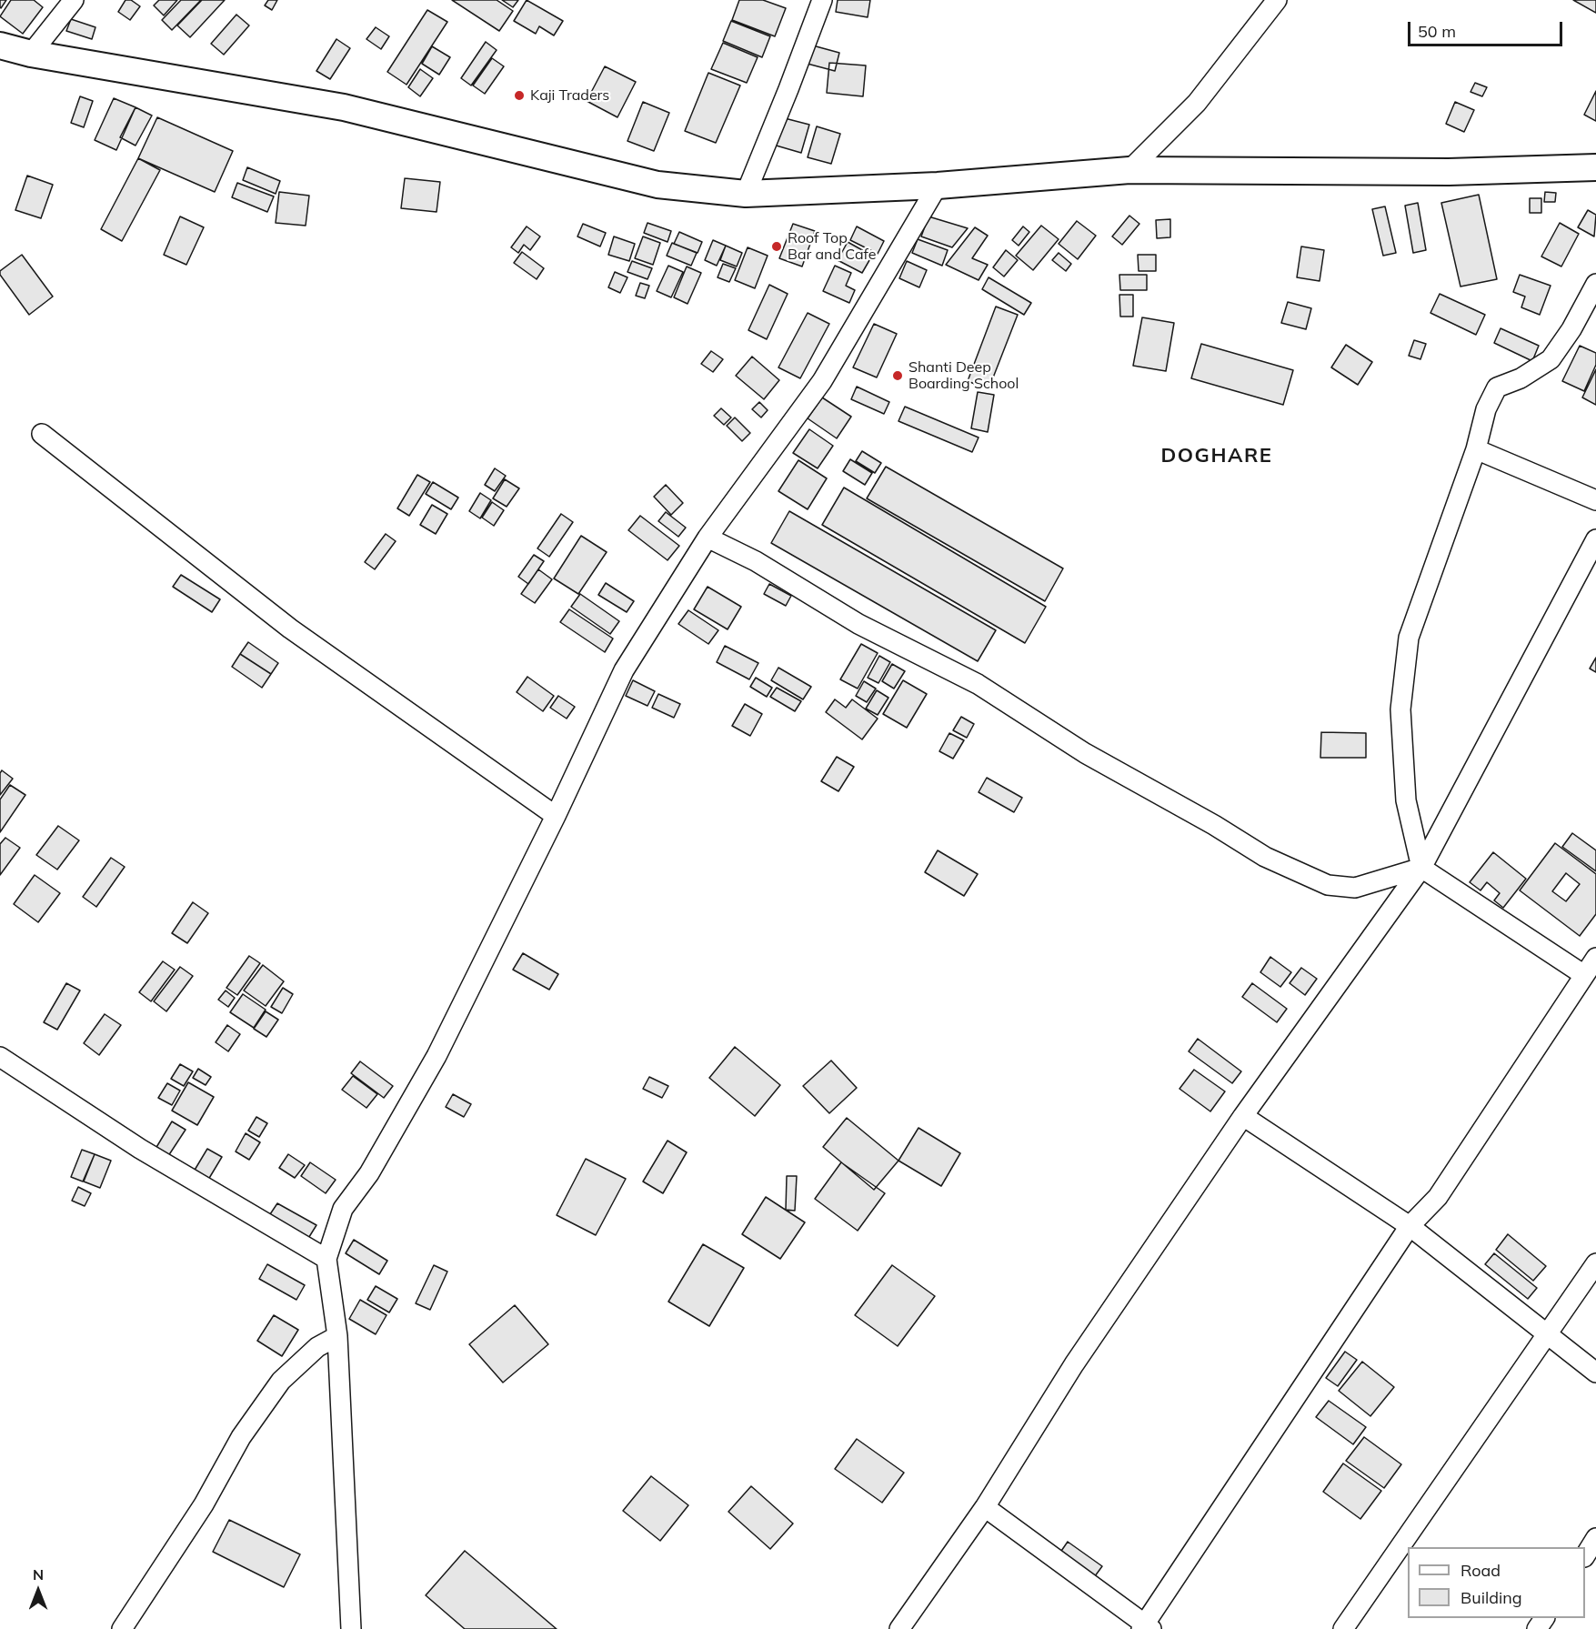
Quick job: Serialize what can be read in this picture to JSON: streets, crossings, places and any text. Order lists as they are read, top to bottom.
{
  "districts": ["DOGHARE"],
  "places": ["Kaji Traders", "Roof Top Bar and Cafe", "Shanti Deep Boarding School"],
  "legend": ["Road", "Building"],
  "scale_bar": "50 m",
  "north": "top"
}
